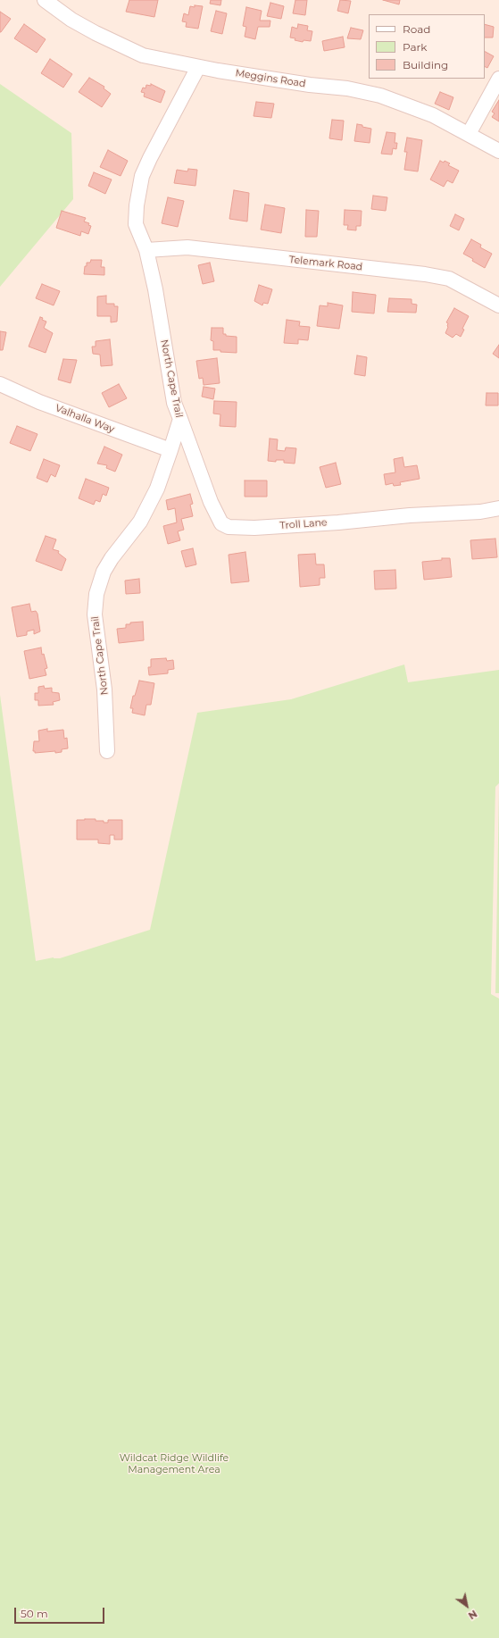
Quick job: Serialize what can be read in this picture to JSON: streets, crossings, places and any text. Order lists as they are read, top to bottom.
{
  "streets": {
    "street": [
      "Meggins Road",
      "Telemark Road",
      "North Cape Trail",
      "Valhalla Way",
      "Troll Lane"
    ]
  },
  "crossings": [
    ["Meggins Road", "North Cape Trail"],
    ["Telemark Road", "North Cape Trail"],
    ["North Cape Trail", "Valhalla Way"],
    ["North Cape Trail", "Troll Lane"]
  ],
  "parks": ["Wildcat Ridge Wildlife Management Area"],
  "legend": ["Road", "Park", "Building"],
  "scale_bar": "50 m",
  "north": "bottom right"
}
